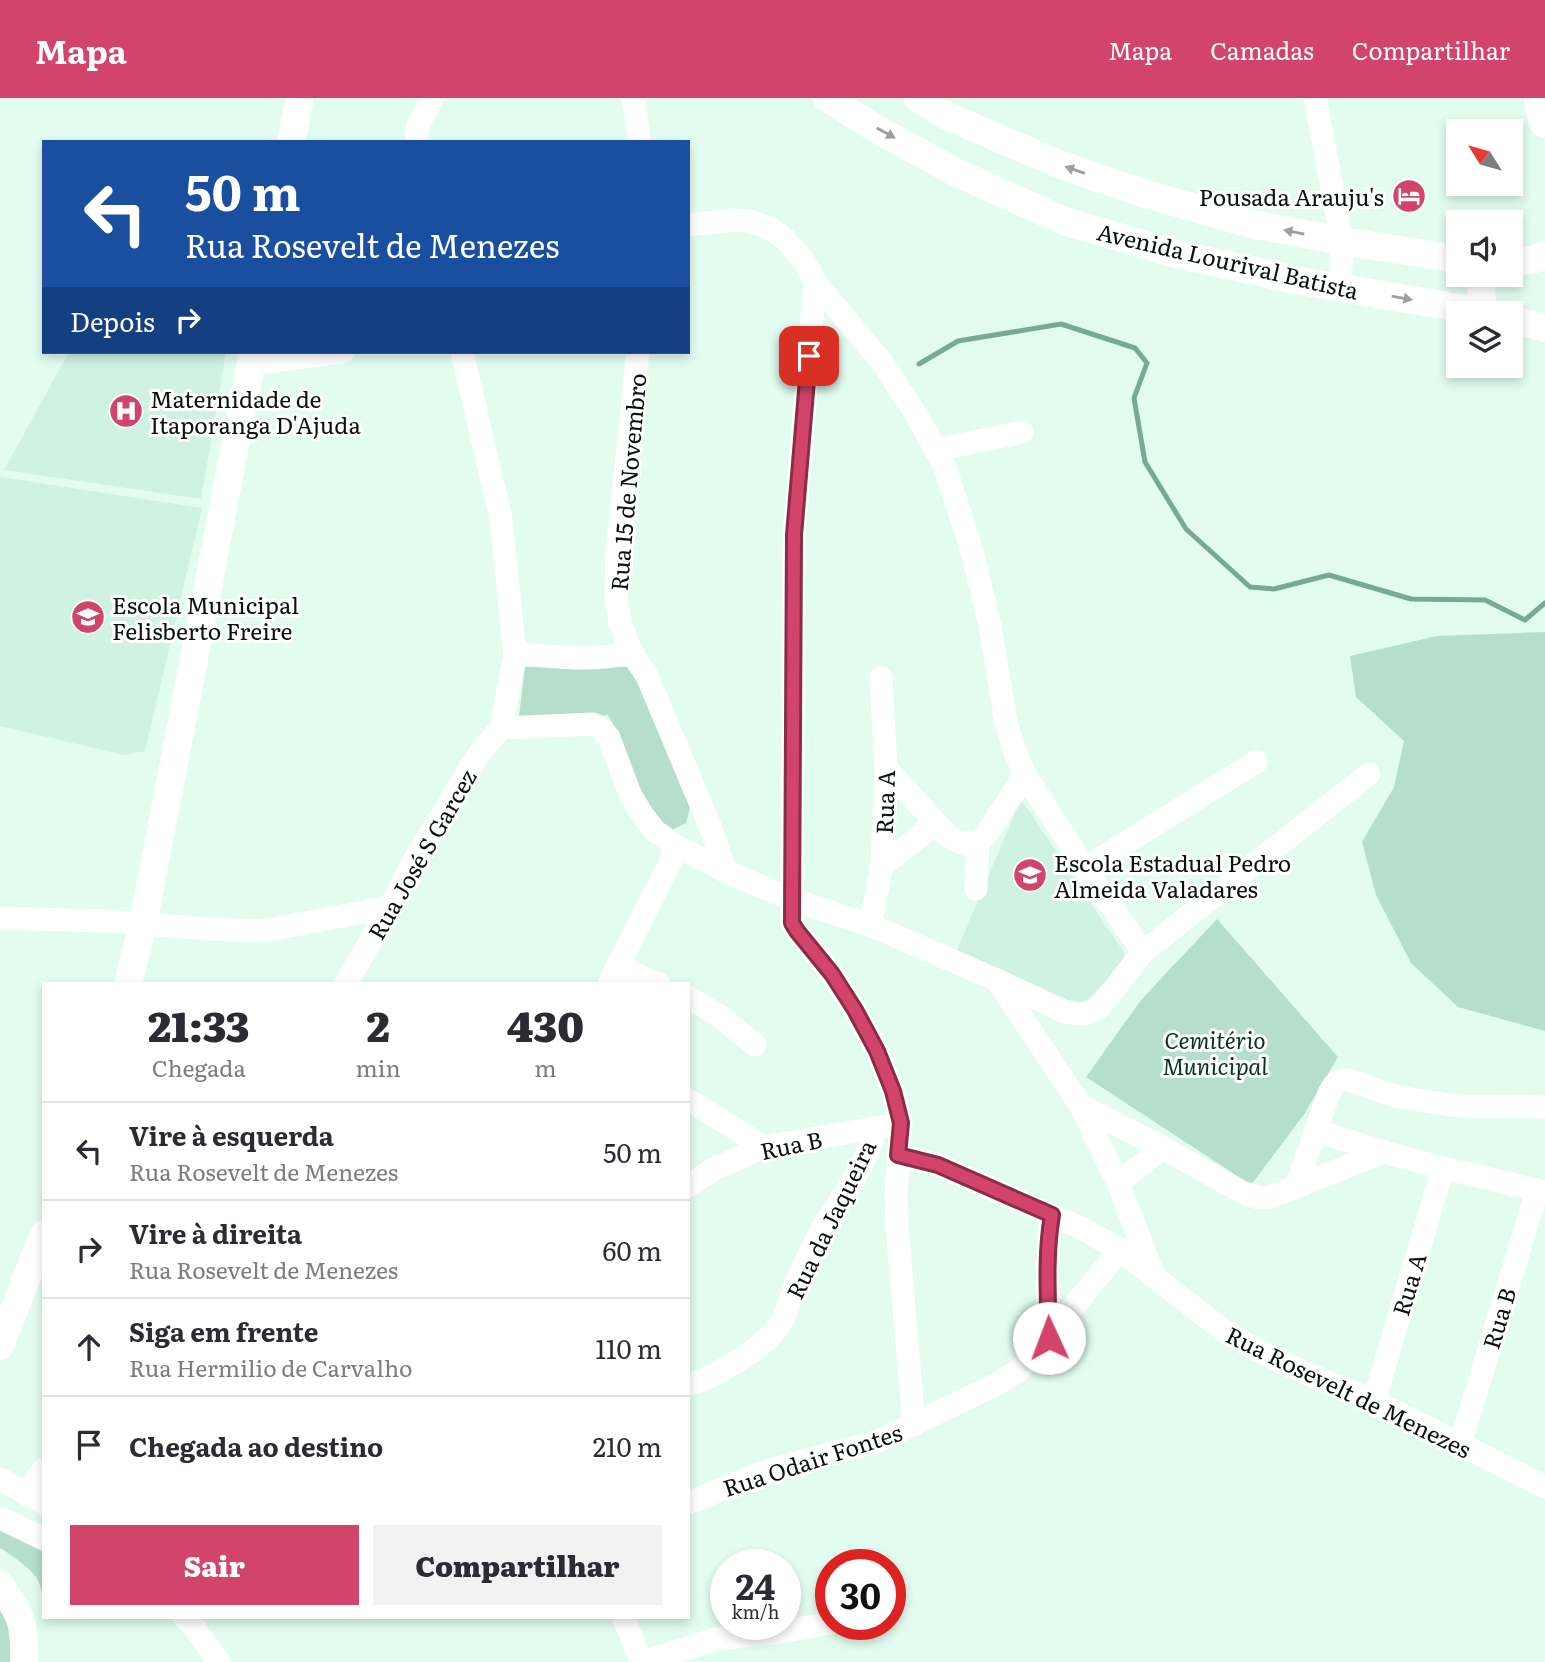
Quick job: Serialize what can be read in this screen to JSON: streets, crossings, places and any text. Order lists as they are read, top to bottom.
{
  "streets": {
    "main road": ["Avenida Lourival Batista"],
    "street": [
      "Rua 15 de Novembro",
      "Rua A",
      "Rua José S Garcez",
      "Rua B",
      "Rua da Jaqueira",
      "Rua Rosevelt de Menezes",
      "Rua Odair Fontes"
    ]
  },
  "crossings": [
    ["Rua A", "Rua Rosevelt de Menezes"],
    ["Rua B", "Rua da Jaqueira"],
    ["Rua B", "Rua Rosevelt de Menezes"],
    ["Rua Rosevelt de Menezes", "Rua Odair Fontes"]
  ],
  "parks": ["Cemitério Municipal"],
  "places": {
    "hotel": ["Pousada Arauju's"],
    "hospital": ["Maternidade de Itaporanga D'Ajuda"],
    "school or university": ["Escola Municipal Felisberto Freire", "Escola Estadual Pedro Almeida Valadares"]
  },
  "north": "top left",
  "page": {
    "header": "Mapa",
    "nav": ["Mapa", "Camadas", "Compartilhar"],
    "turn": ["50 m", "Rua Rosevelt de Menezes"],
    "then": "Depois",
    "eta": [
      "21:33",
      "Chegada",
      "2",
      "min",
      "430",
      "m"
    ],
    "list": [
      {
        "name": "Vire à esquerda",
        "note": "Rua Rosevelt de Menezes",
        "value": "50 m"
      },
      {
        "name": "Vire à direita",
        "note": "Rua Rosevelt de Menezes",
        "value": "60 m"
      },
      {
        "name": "Siga em frente",
        "note": "Rua Hermilio de Carvalho",
        "value": "110 m"
      },
      {
        "name": "Chegada ao destino",
        "value": "210 m"
      }
    ],
    "buttons": ["Sair", "Compartilhar"],
    "speed": "24 km/h",
    "limit": "30"
  }
}
